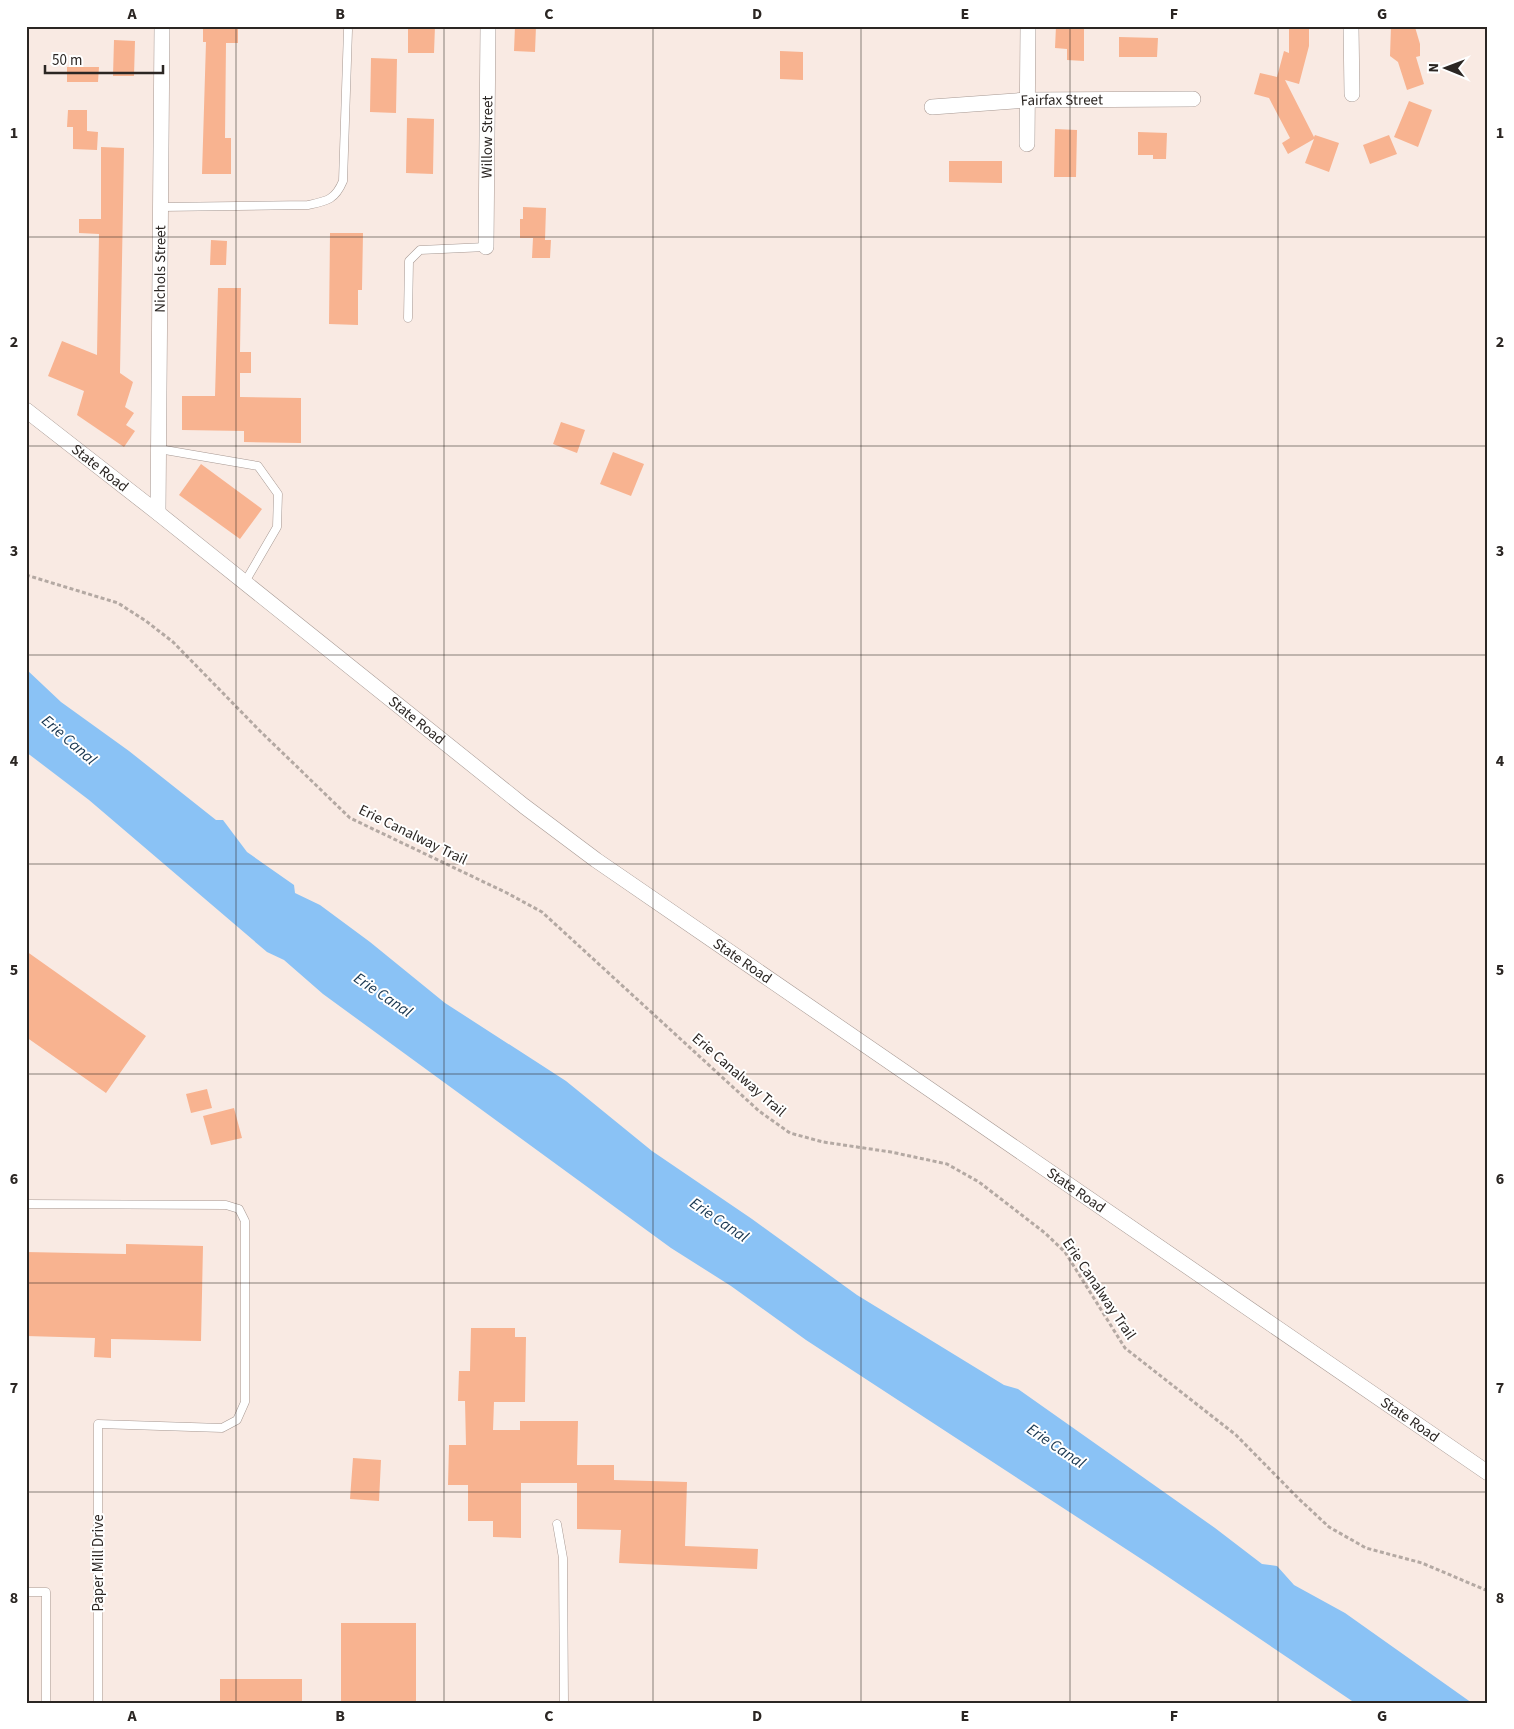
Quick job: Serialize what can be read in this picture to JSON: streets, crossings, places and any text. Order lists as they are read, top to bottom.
{
  "streets": {
    "street": [
      "Fairfax Street",
      "Willow Street",
      "Nichols Street",
      "State Road"
    ],
    "lane": ["Paper Mill Drive"],
    "path": ["Erie Canalway Trail"]
  },
  "crossings": [
    ["Nichols Street", "State Road"]
  ],
  "water": ["Erie Canal"],
  "scale_bar": "50 m",
  "north": "left",
  "grid": {
    "columns": [
      "A",
      "B",
      "C",
      "D",
      "E",
      "F",
      "G"
    ],
    "rows": [
      "1",
      "2",
      "3",
      "4",
      "5",
      "6",
      "7",
      "8"
    ]
  }
}
